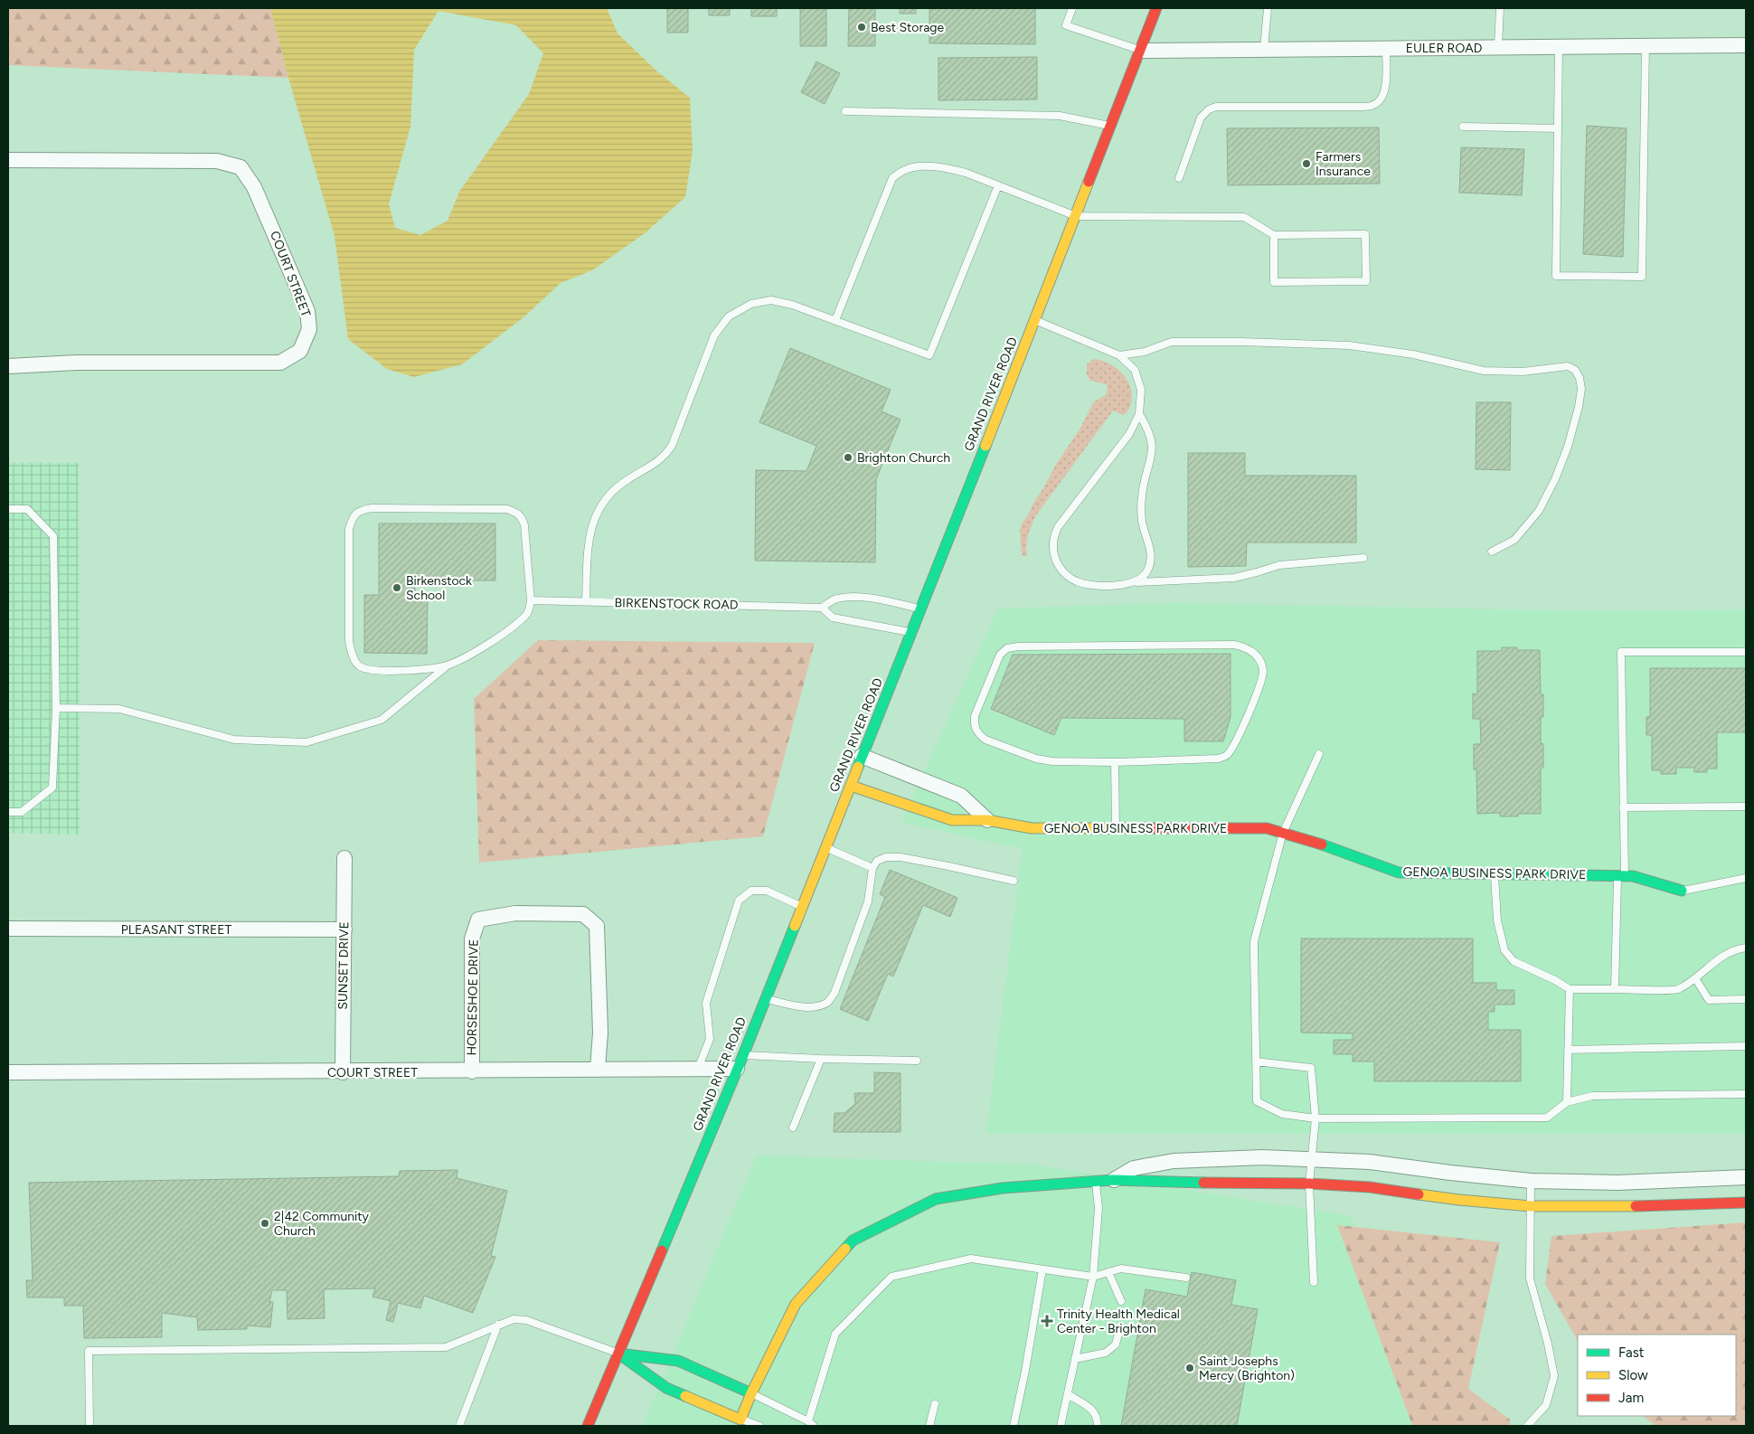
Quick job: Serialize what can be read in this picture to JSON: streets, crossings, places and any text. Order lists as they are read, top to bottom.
{
  "streets": {
    "street": [
      "EULER ROAD",
      "COURT STREET",
      "GRAND RIVER ROAD",
      "GENOA BUSINESS PARK DRIVE",
      "PLEASANT STREET",
      "SUNSET DRIVE",
      "HORSESHOE DRIVE"
    ],
    "lane": ["BIRKENSTOCK ROAD"]
  },
  "crossings": [
    ["EULER ROAD", "GRAND RIVER ROAD"],
    ["COURT STREET", "GRAND RIVER ROAD"],
    ["COURT STREET", "SUNSET DRIVE"],
    ["COURT STREET", "HORSESHOE DRIVE"],
    ["GRAND RIVER ROAD", "BIRKENSTOCK ROAD"],
    ["GRAND RIVER ROAD", "GENOA BUSINESS PARK DRIVE"],
    ["PLEASANT STREET", "SUNSET DRIVE"]
  ],
  "places": {
    "other": [
      "Best Storage",
      "Farmers Insurance",
      "Brighton Church",
      "Birkenstock School",
      "2|42 Community Church",
      "Saint Josephs Mercy (Brighton)"
    ],
    "health": ["Trinity Health Medical Center - Brighton"]
  },
  "legend": ["Fast", "Slow", "Jam"]
}
